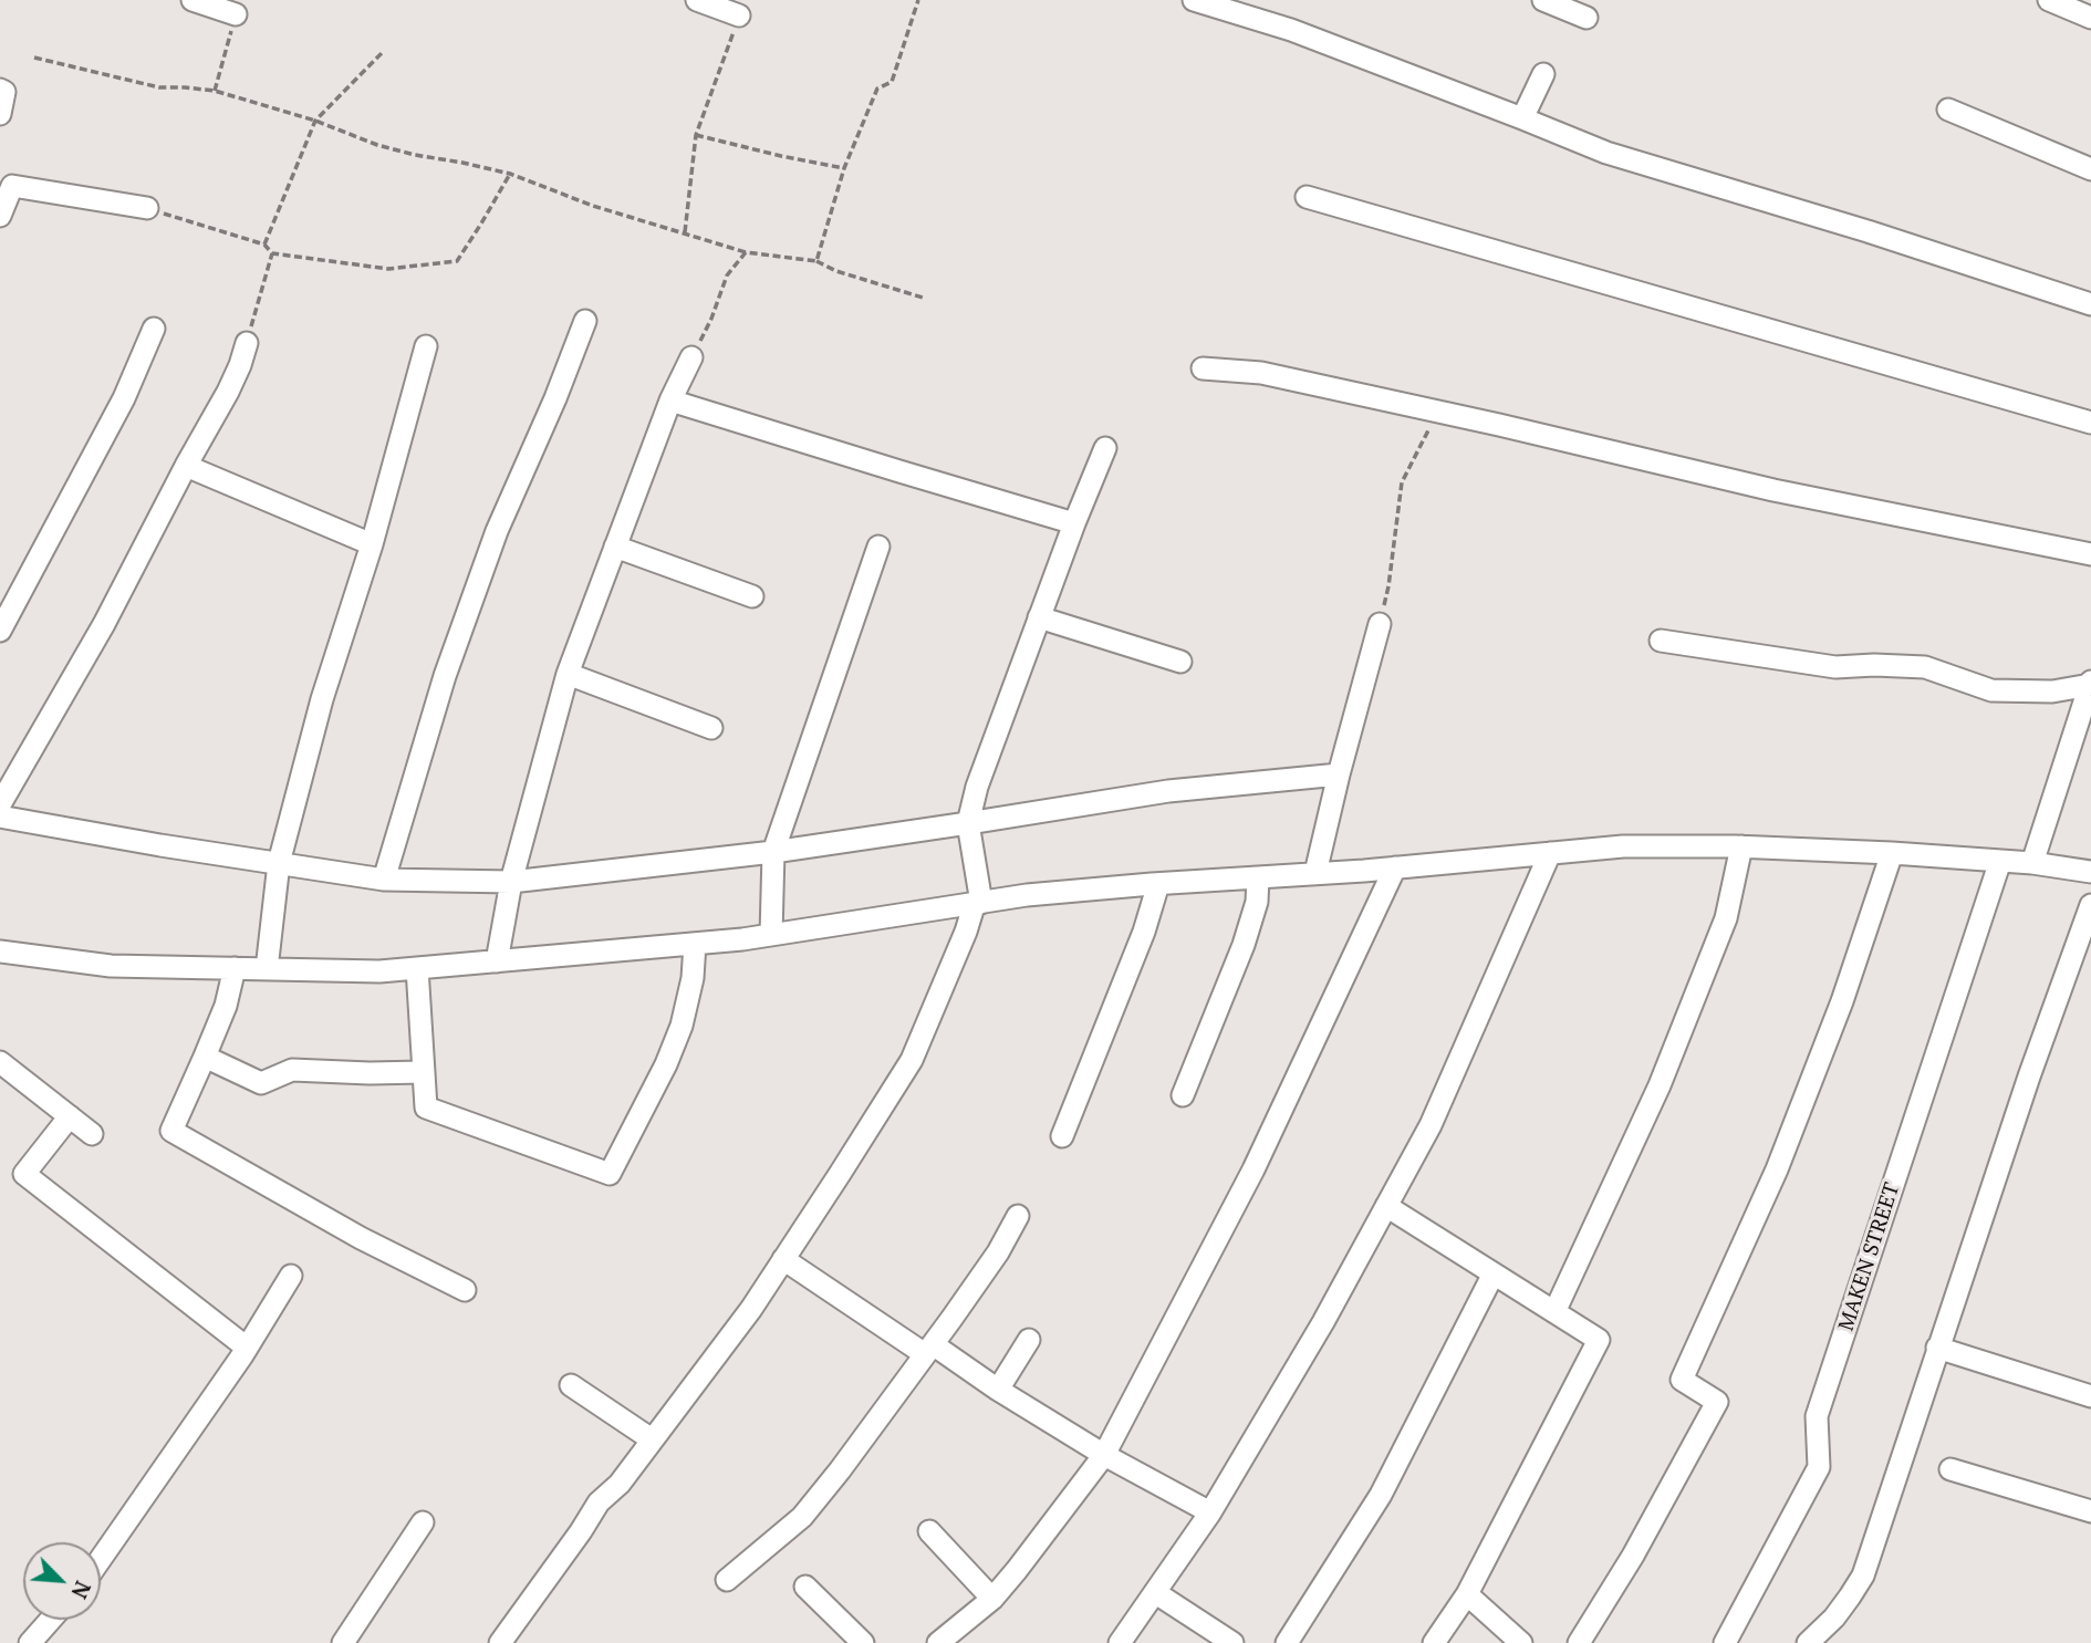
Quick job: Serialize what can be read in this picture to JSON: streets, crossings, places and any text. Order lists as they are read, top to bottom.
{
  "streets": {
    "street": ["MAKEN STREET"]
  },
  "north": "bottom right"
}
